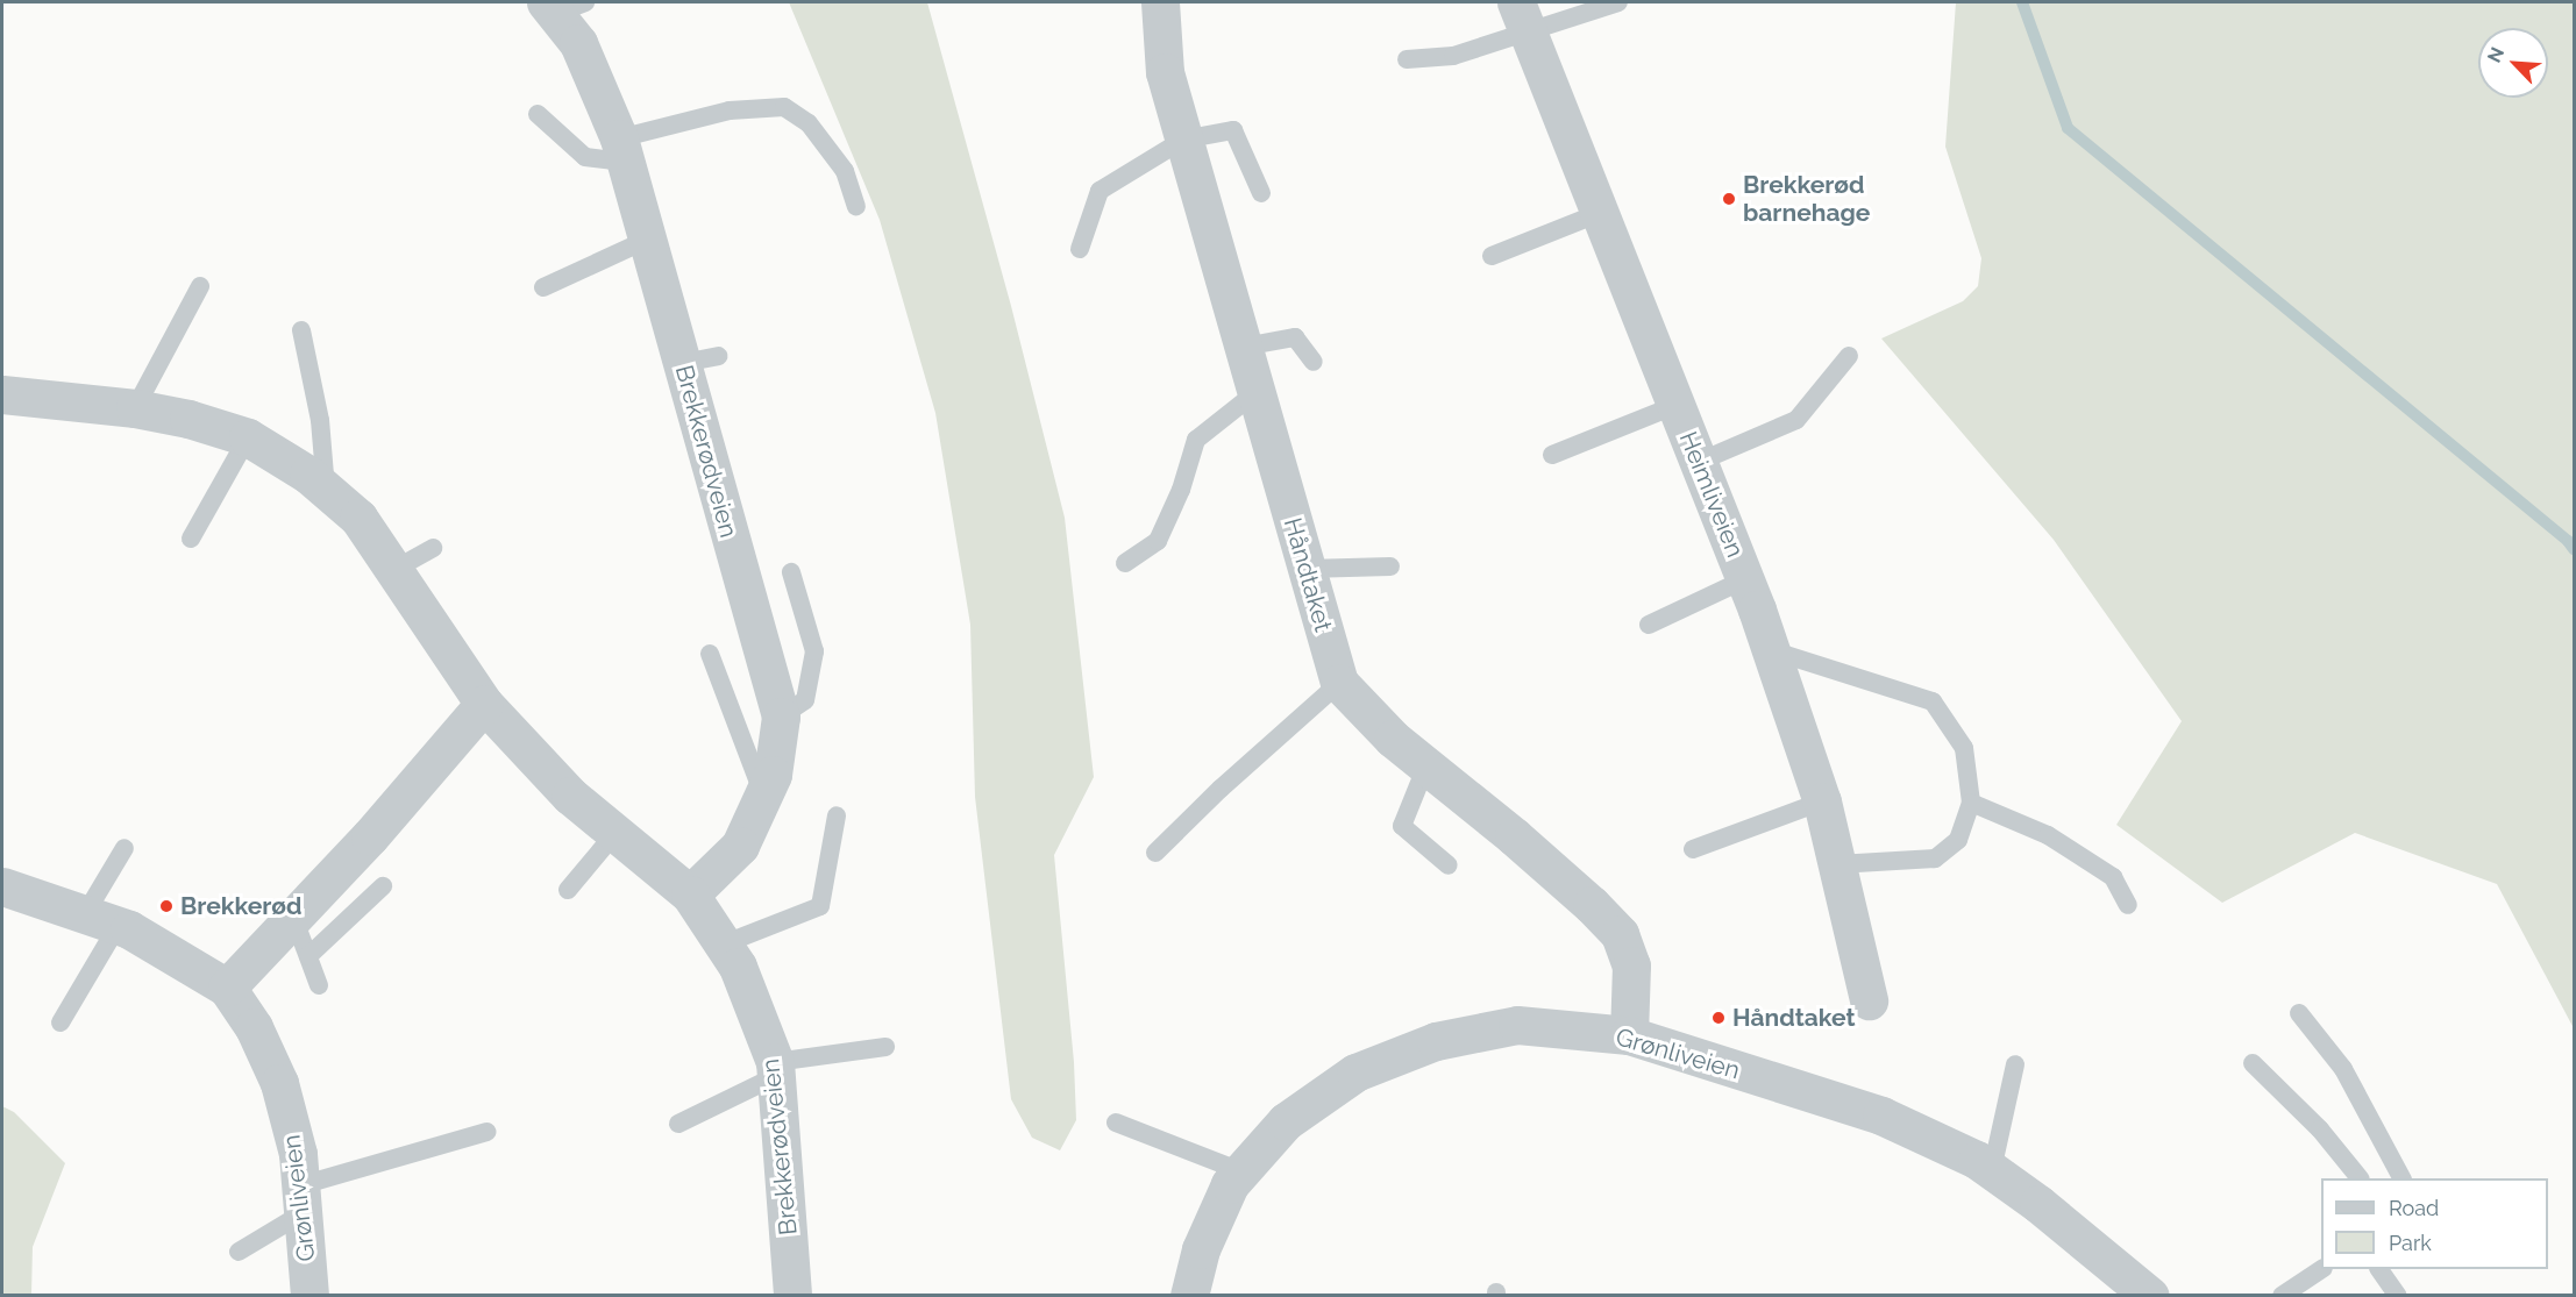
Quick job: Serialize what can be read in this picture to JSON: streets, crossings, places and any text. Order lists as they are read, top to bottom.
{
  "streets": {
    "street": [
      "Brekkerødveien",
      "Heimliveien",
      "Håndtaket",
      "Grønliveien"
    ]
  },
  "crossings": [
    ["Håndtaket", "Grønliveien"]
  ],
  "places": ["Brekkerød barnehage", "Brekkerød", "Håndtaket"],
  "legend": ["Road", "Park"],
  "north": "top left"
}
